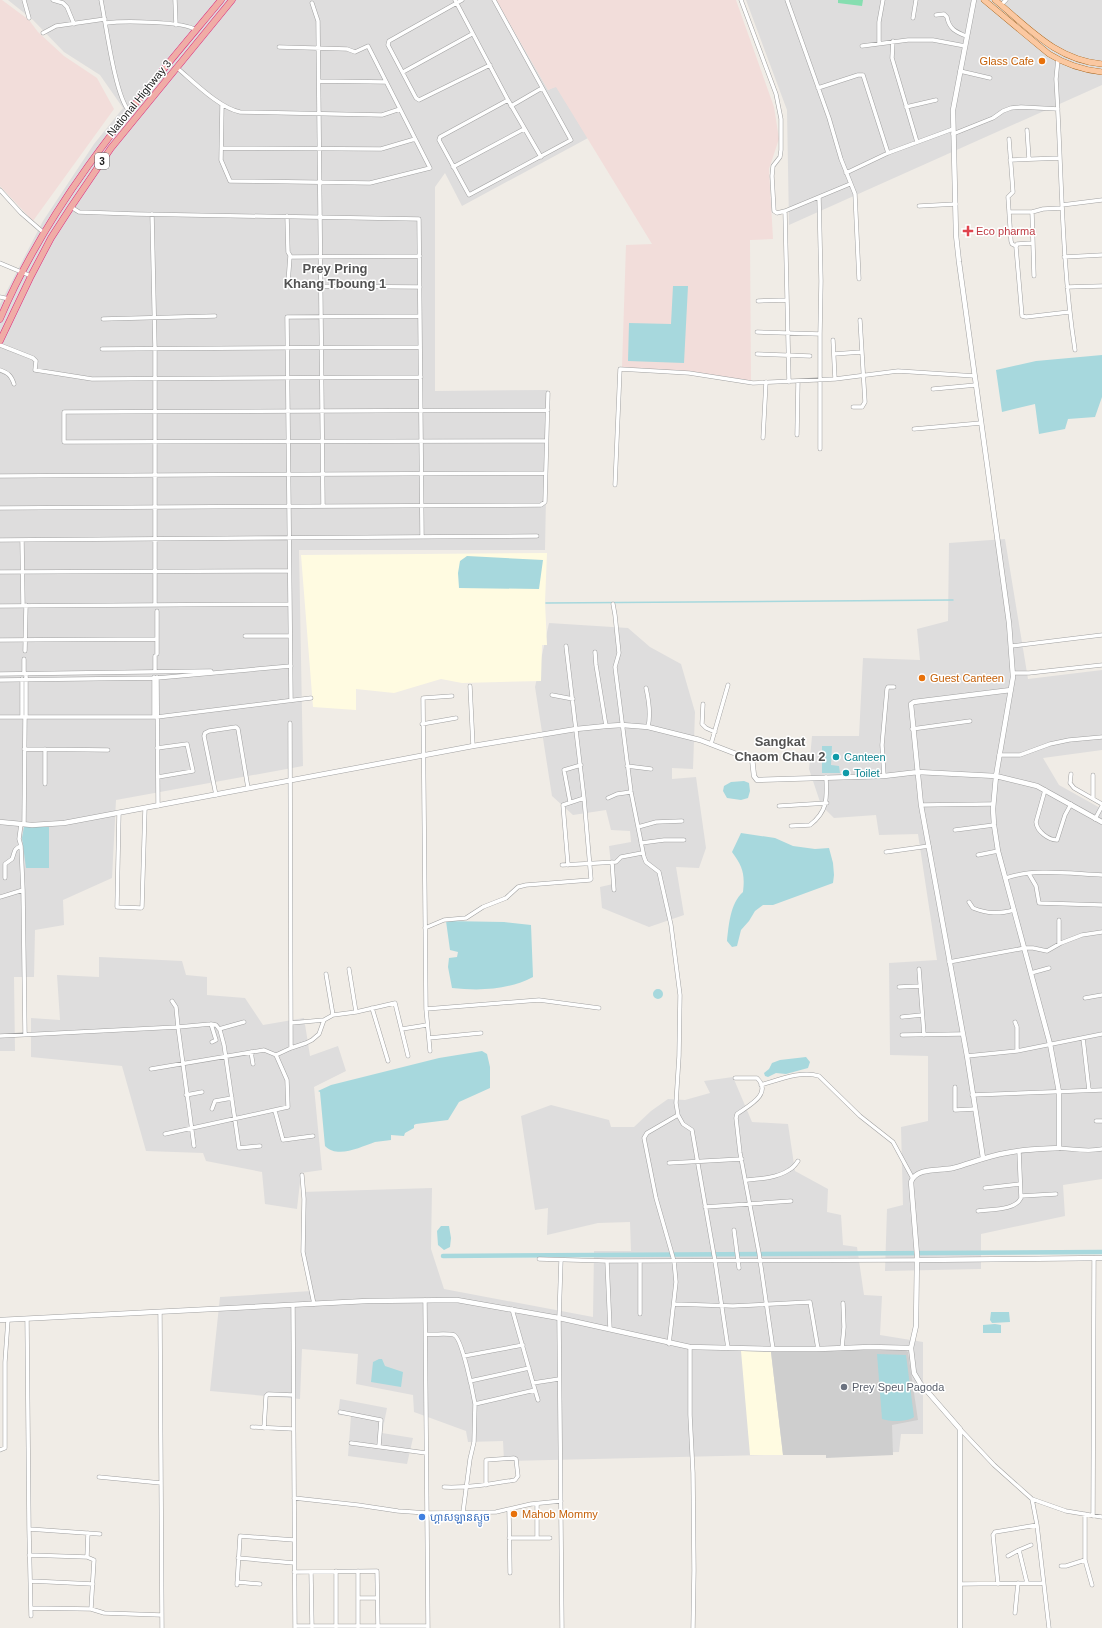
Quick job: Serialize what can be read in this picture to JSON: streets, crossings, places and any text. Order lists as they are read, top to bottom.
{
  "streets": {
    "highway": ["National Highway 3", "3"]
  },
  "districts": ["Prey Pring Khang Tboung 1", "Sangkat Chaom Chau 2"],
  "places": {
    "other": [
      "Glass Cafe",
      "Guest Canteen",
      "Canteen",
      "Toilet",
      "Prey Speu Pagoda",
      "Mahob Mommy",
      "ហ្គាសឡានស្ទូច"
    ],
    "health": ["Eco pharma"]
  }
}
